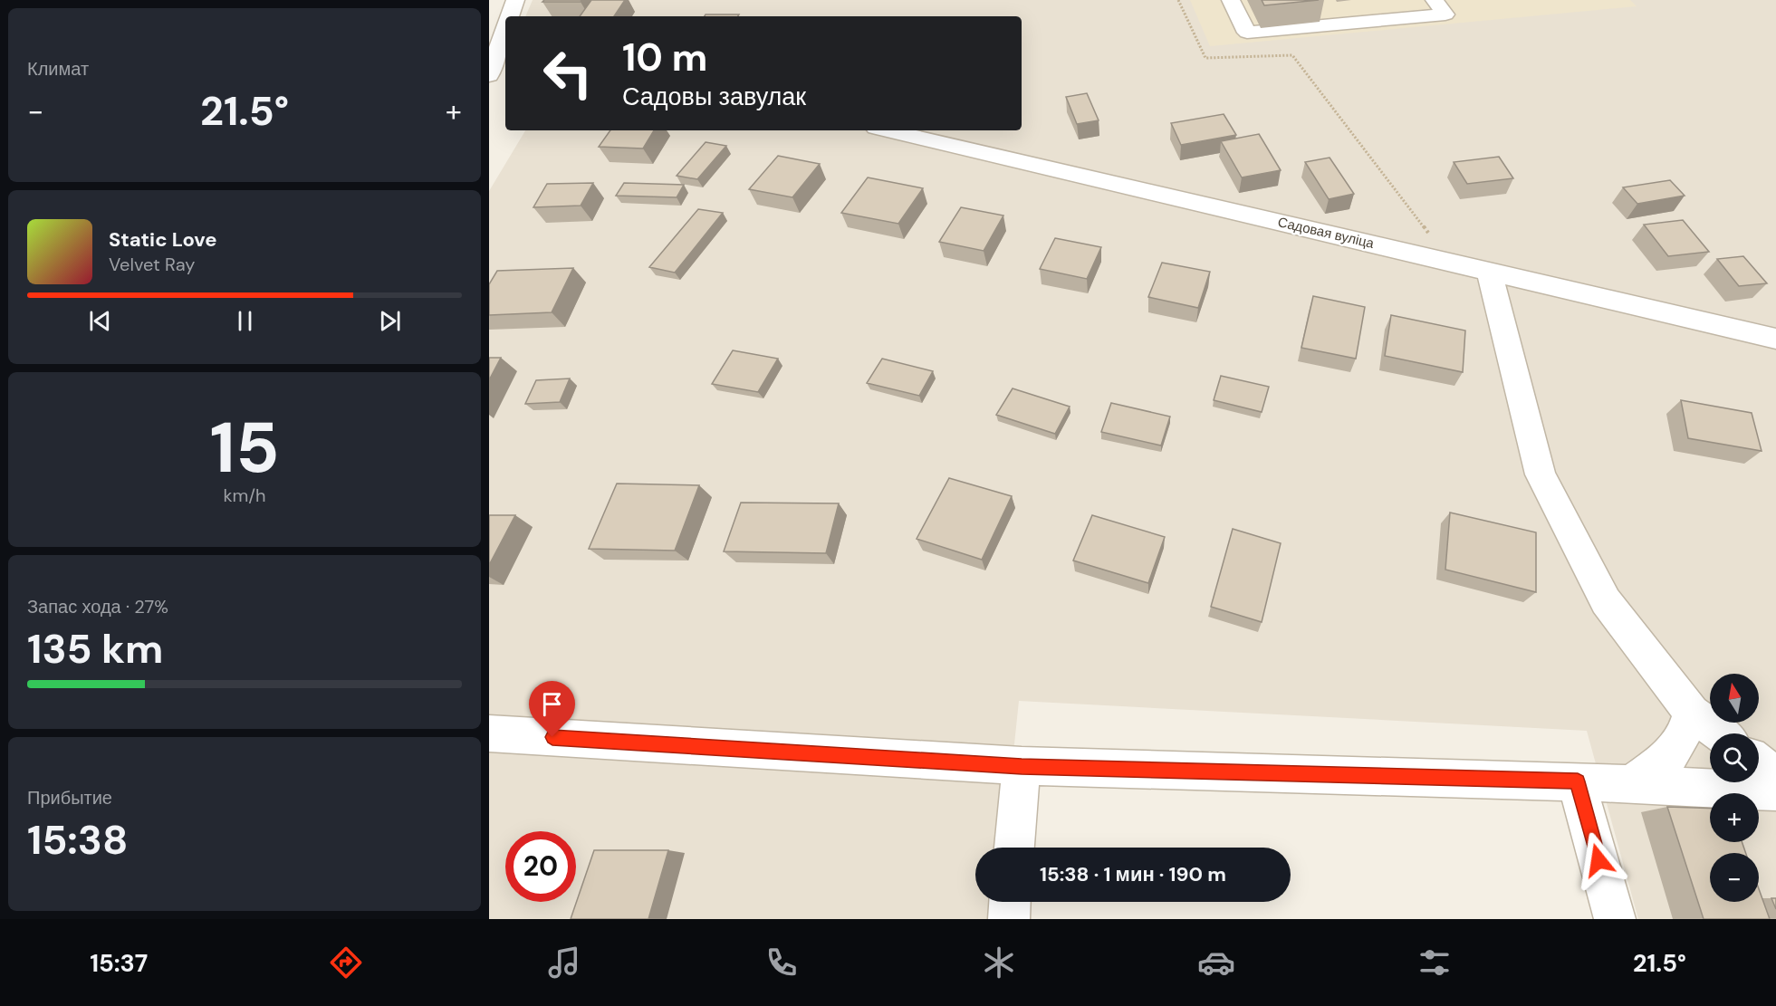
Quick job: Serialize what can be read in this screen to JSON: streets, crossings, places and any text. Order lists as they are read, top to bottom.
{
  "streets": {
    "street": ["Садовая вуліца"]
  },
  "north": "top",
  "page": {
    "tile": [
      "Климат",
      ["15", "km/h"],
      ["Запас хода · 27%", "135 km"],
      ["Прибытие", "15:38"]
    ],
    "turn": ["10 m", "Садовы завулак"],
    "heat": ["−", "21.5°", "+"],
    "song": ["Static Love", "Velvet Ray"],
    "map_buttons": ["+", "−"],
    "limit": "20",
    "trip": "15:38 · 1 мин · 190 m",
    "tabs": ["15:37", "21.5°"]
  }
}
